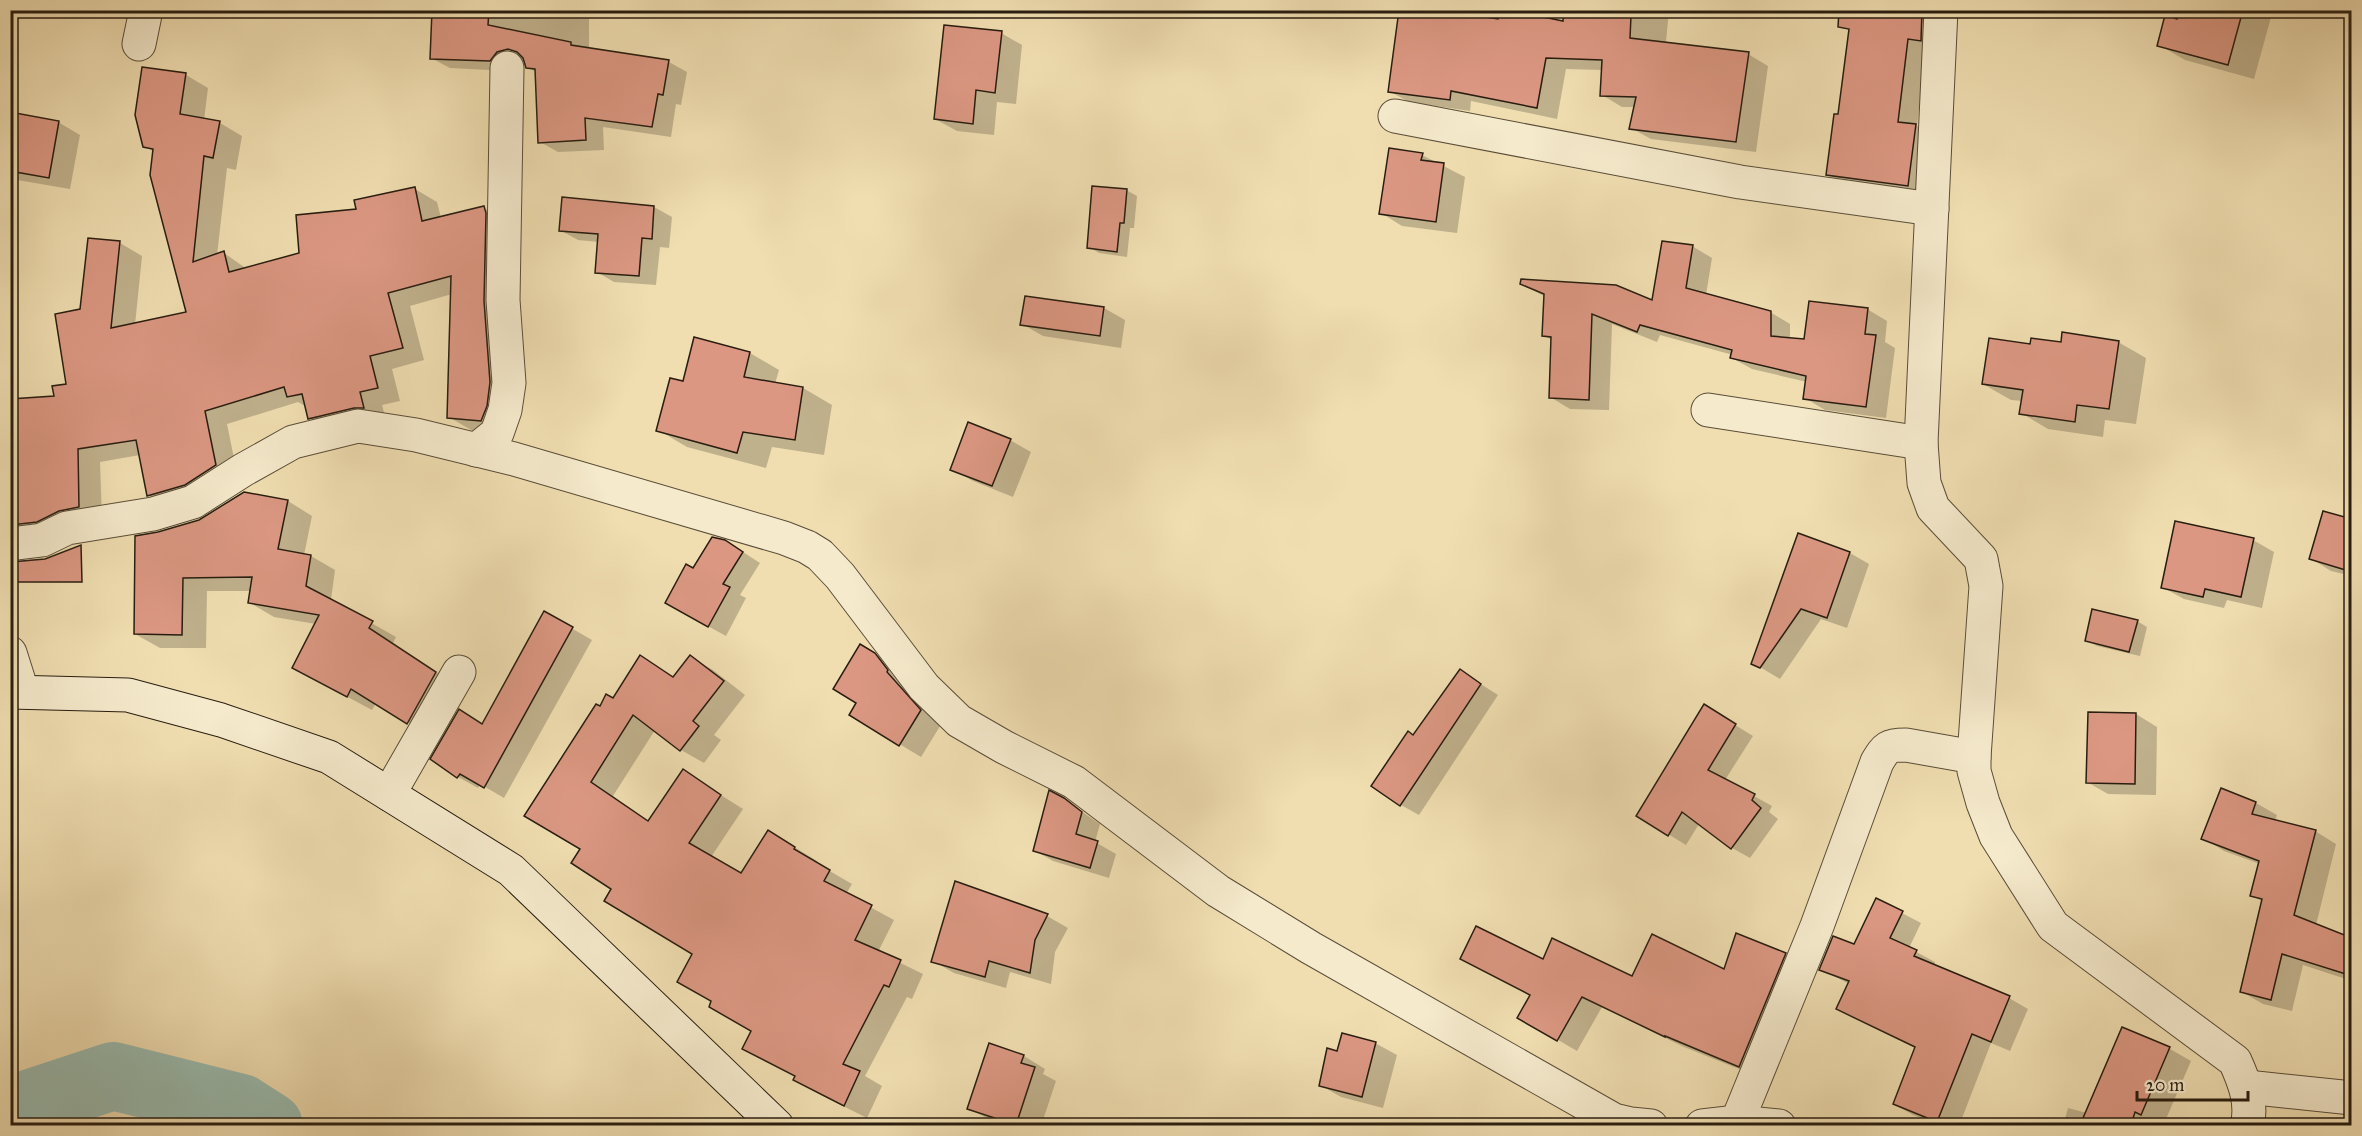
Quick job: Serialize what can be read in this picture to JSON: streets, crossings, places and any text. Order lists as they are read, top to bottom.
{
  "scale_bar": "20 m"
}
